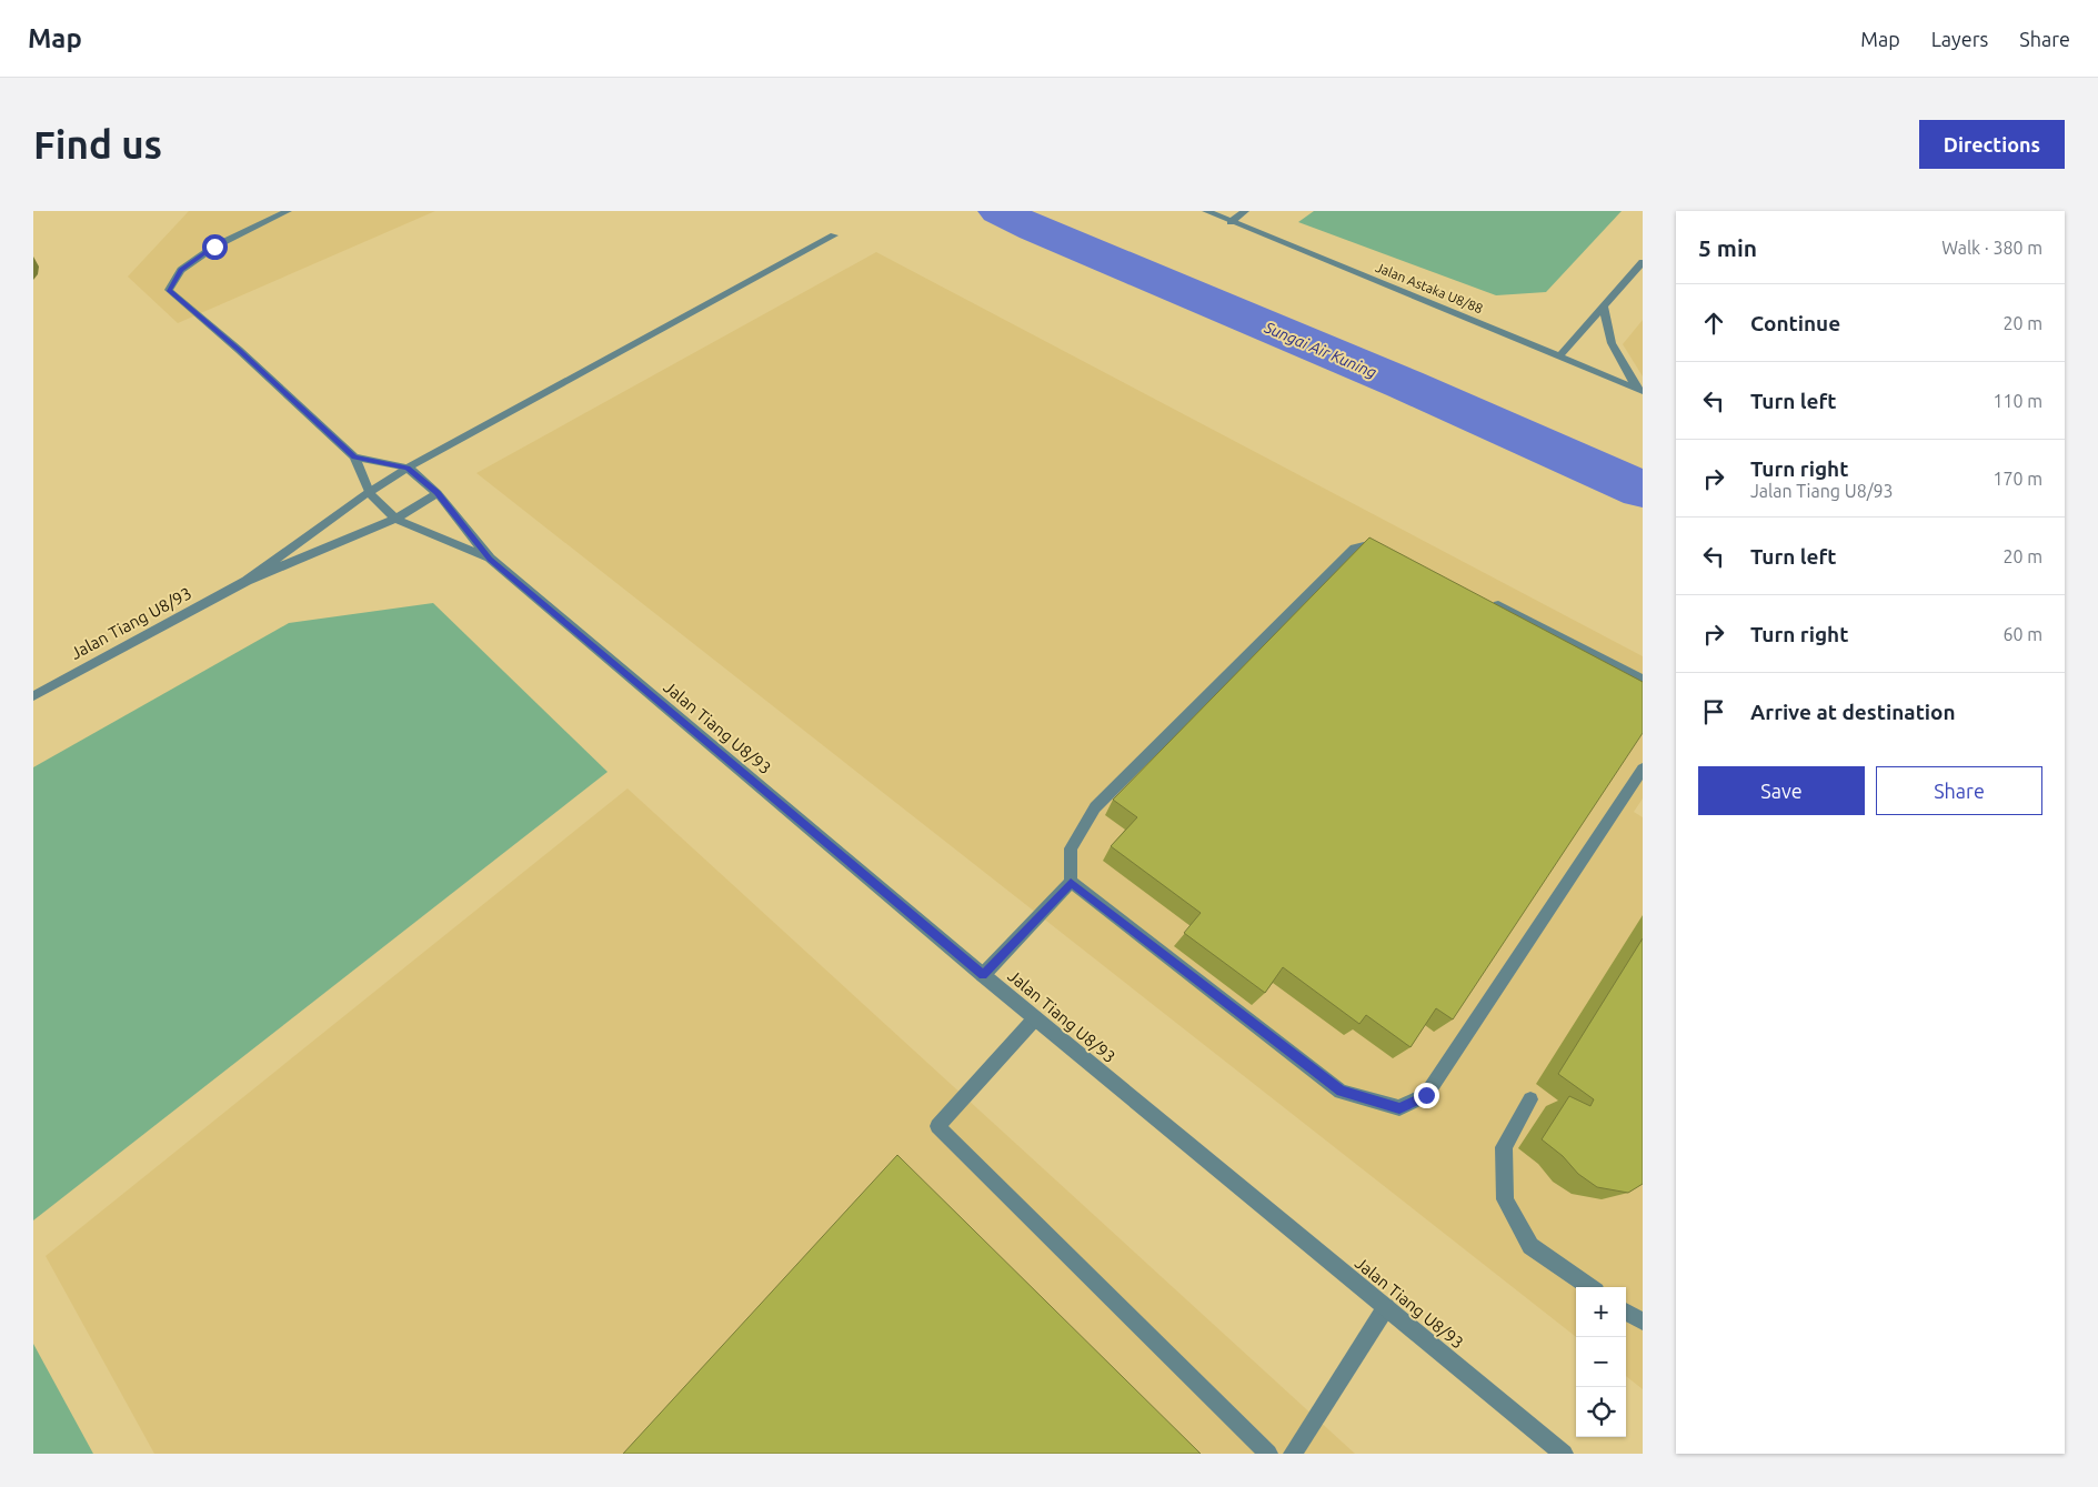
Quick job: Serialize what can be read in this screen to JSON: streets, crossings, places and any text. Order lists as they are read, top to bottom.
{
  "streets": {
    "street": ["Jalan Astaka U8/88", "Jalan Tiang U8/93"]
  },
  "water": ["Sungai Air Kuning"],
  "page": {
    "header": "Map",
    "nav": ["Map", "Layers", "Share"],
    "buttons": [
      "Directions",
      ["Save", "Share"]
    ],
    "title": "Find us",
    "heading": ["5 min", "Walk · 380 m"],
    "list": [
      ["Continue", "20 m"],
      ["Turn left", "110 m"],
      ["Turn right", "Jalan Tiang U8/93", "170 m"],
      ["Turn left", "20 m"],
      ["Turn right", "60 m"],
      "Arrive at destination"
    ],
    "map_buttons": ["+", "−"]
  }
}
